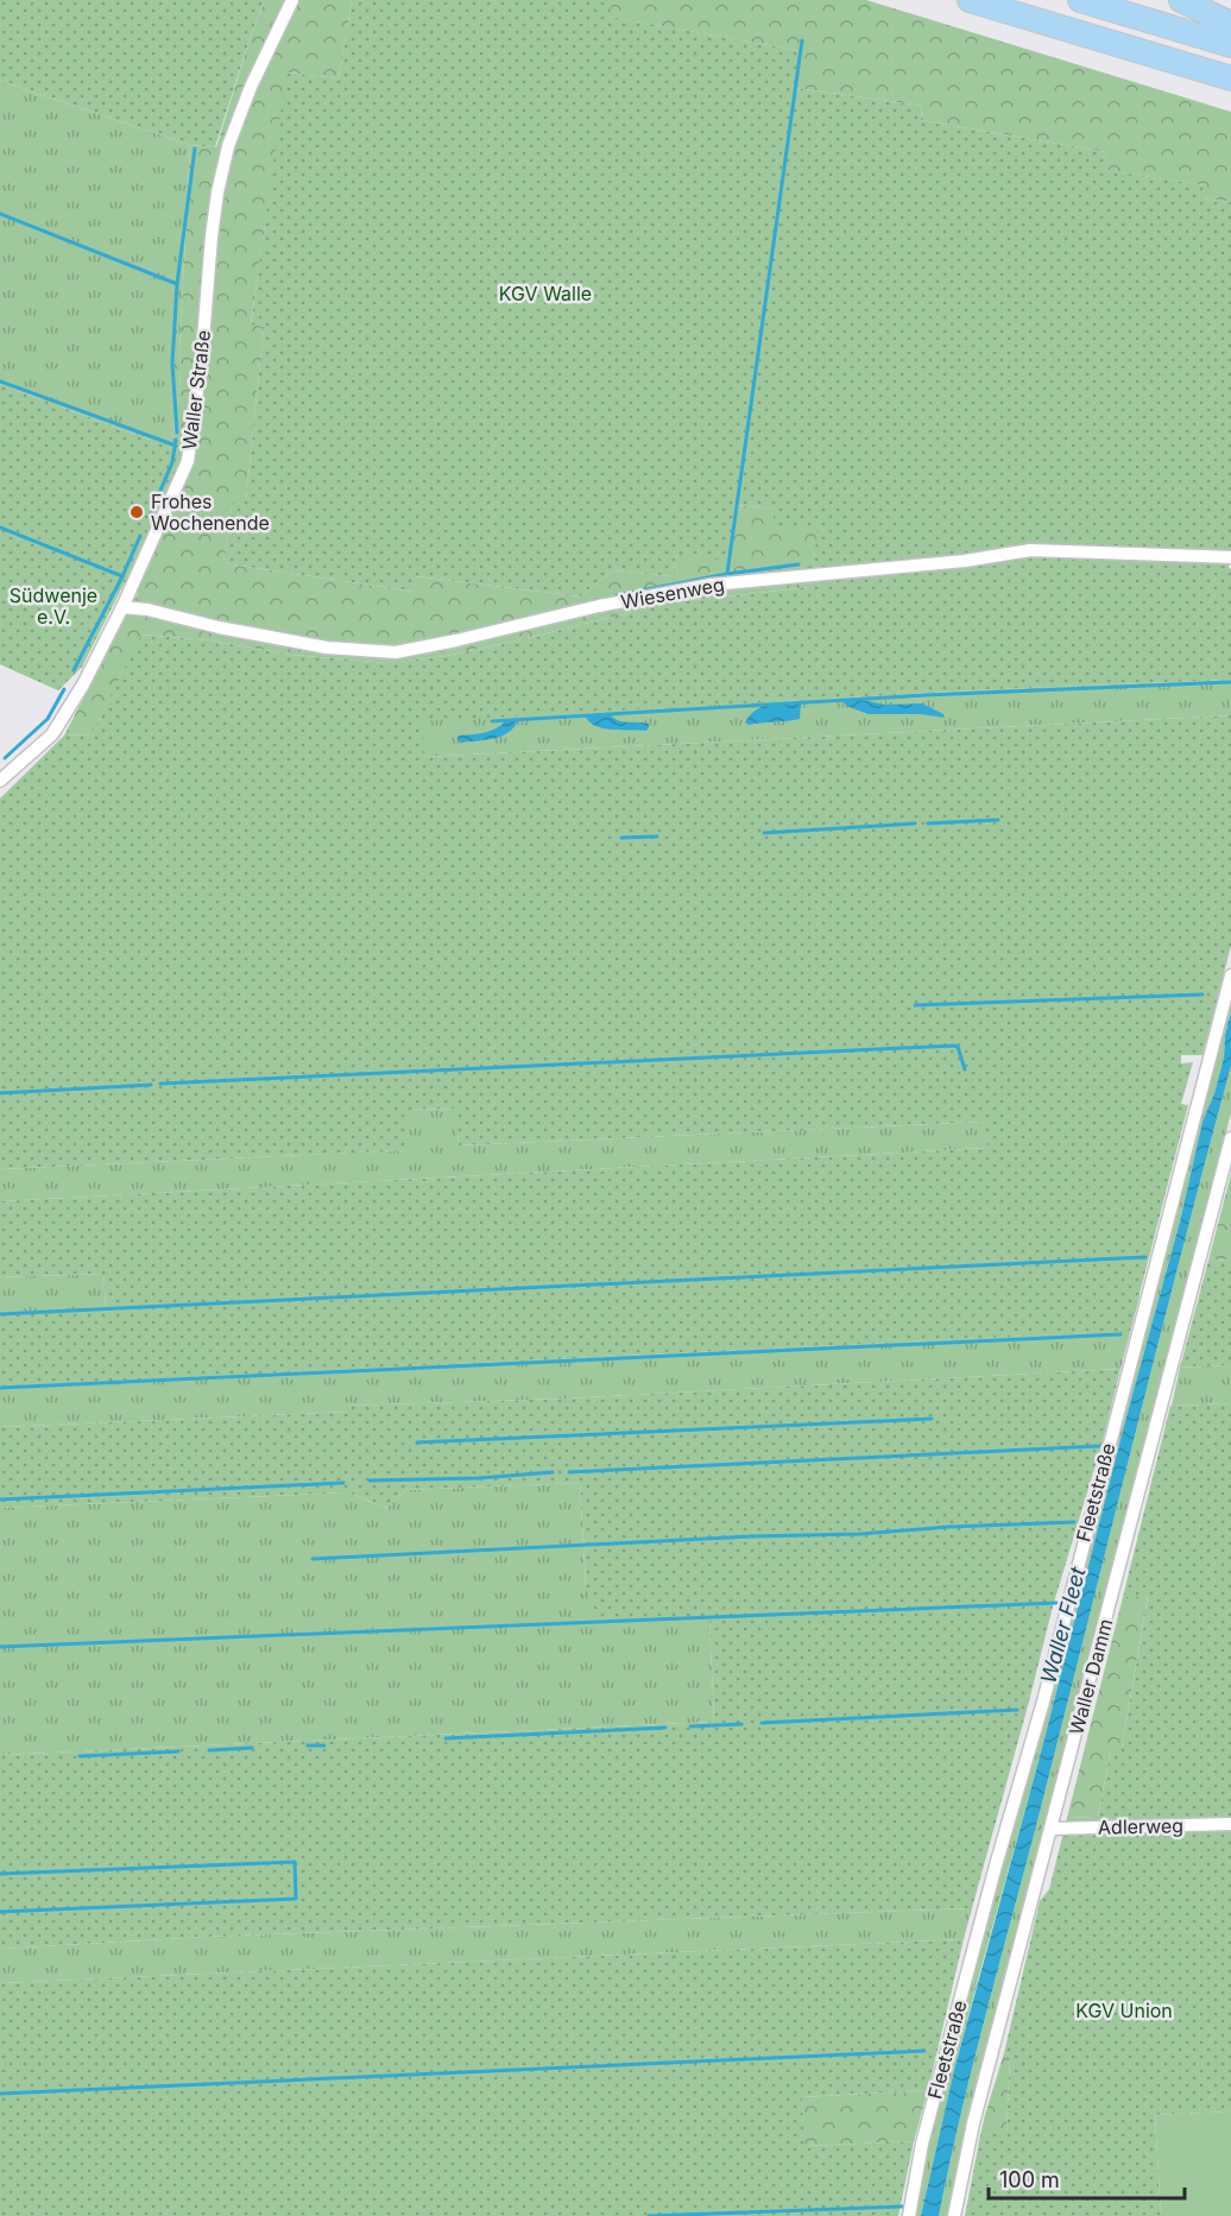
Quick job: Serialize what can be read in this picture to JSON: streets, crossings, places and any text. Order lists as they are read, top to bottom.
{
  "streets": {
    "street": [
      "Waller Straße",
      "Wiesenweg",
      "Fleetstraße",
      "Waller Damm",
      "Adlerweg"
    ]
  },
  "crossings": [
    ["Waller Straße", "Wiesenweg"],
    ["Waller Damm", "Adlerweg"]
  ],
  "water": ["Waller Fleet"],
  "parks": ["KGV Walle", "Südwenje e.V.", "KGV Union"],
  "places": ["Frohes Wochenende"],
  "scale_bar": "100 m"
}
